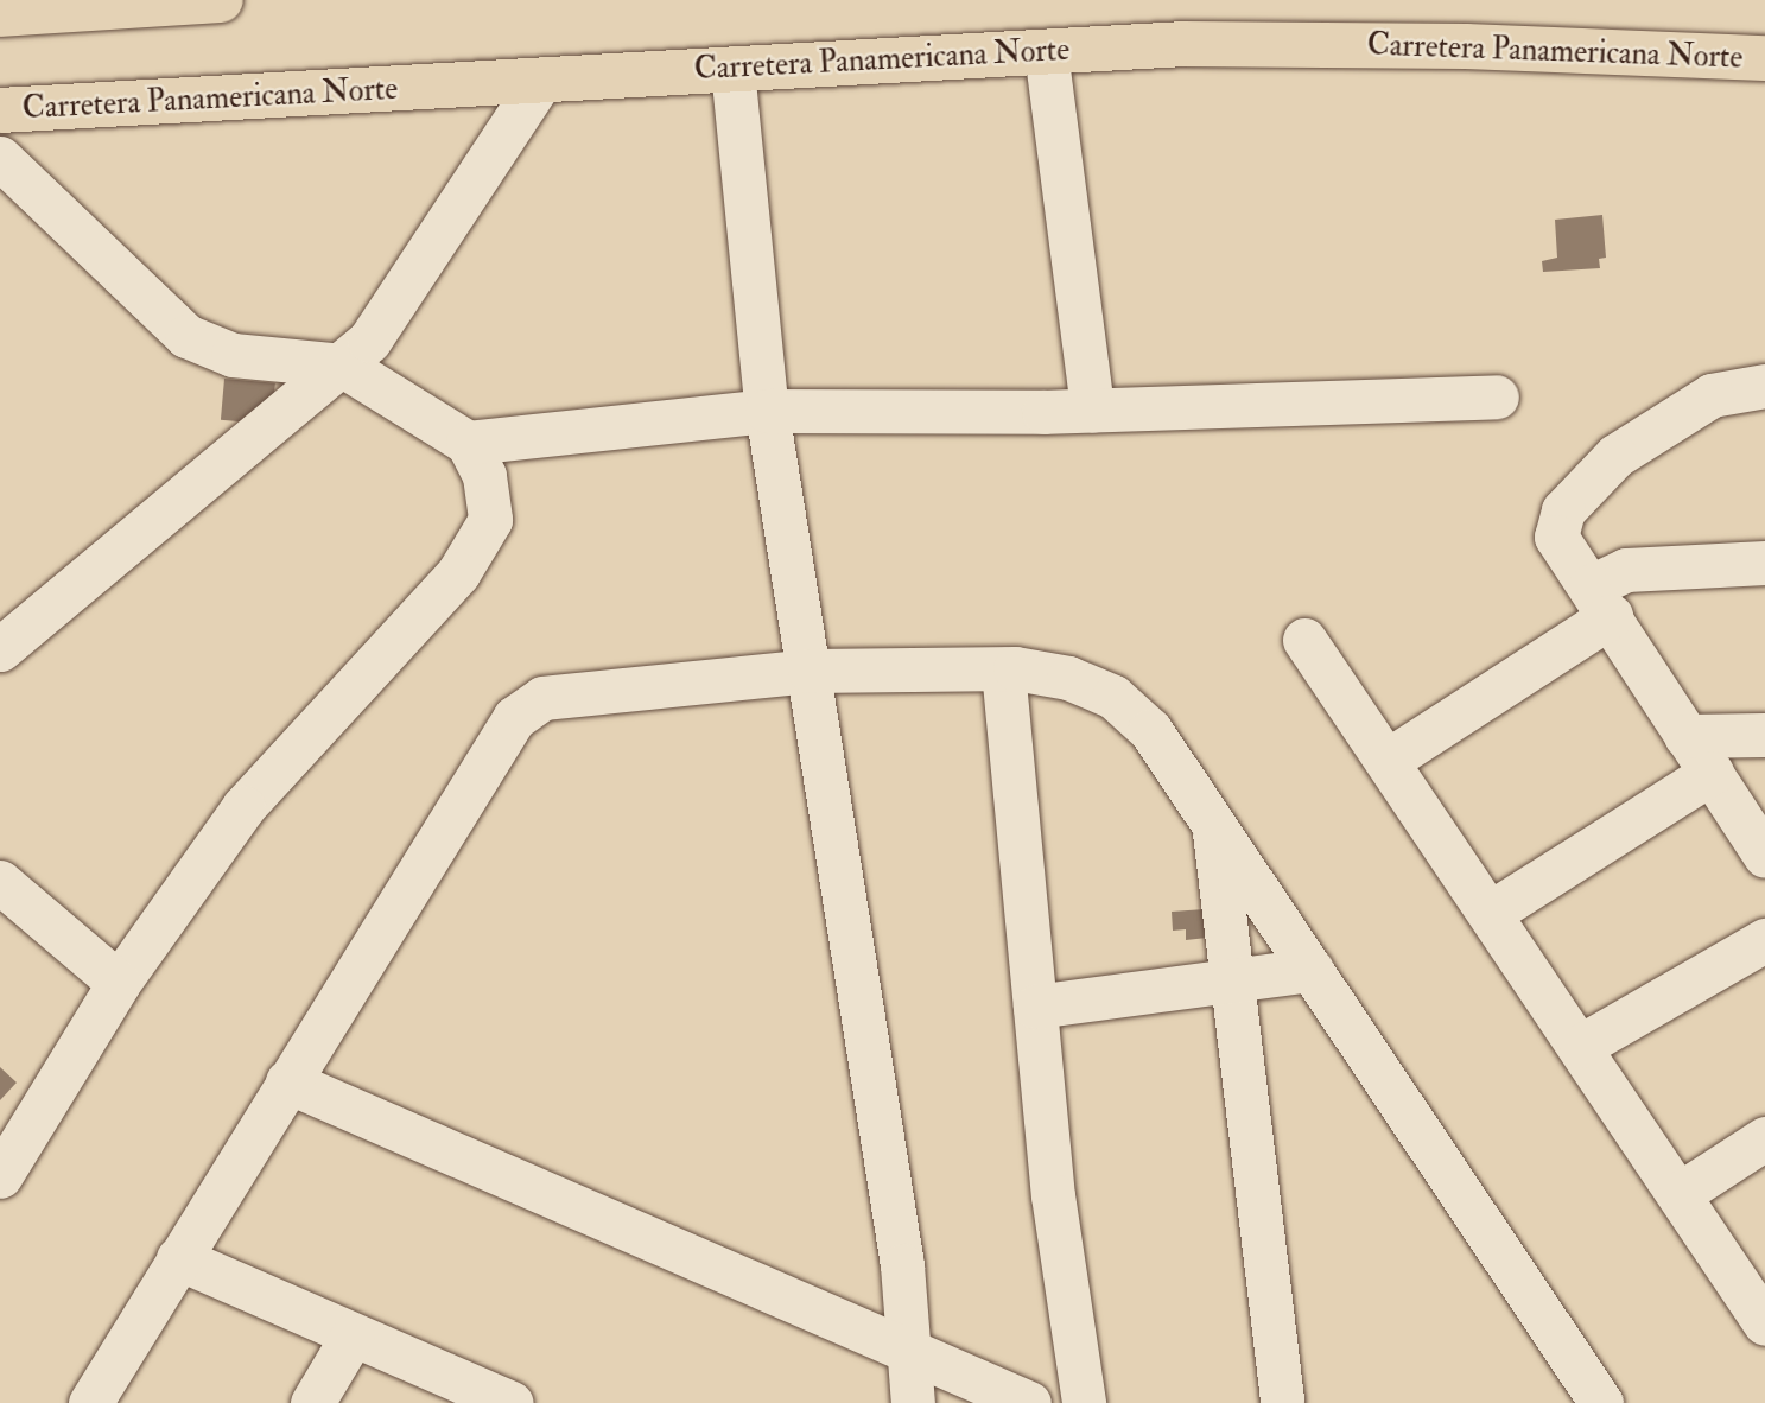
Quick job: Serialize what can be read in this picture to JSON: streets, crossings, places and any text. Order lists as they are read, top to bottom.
{
  "streets": {
    "highway": ["Carretera Panamericana Norte"]
  }
}
